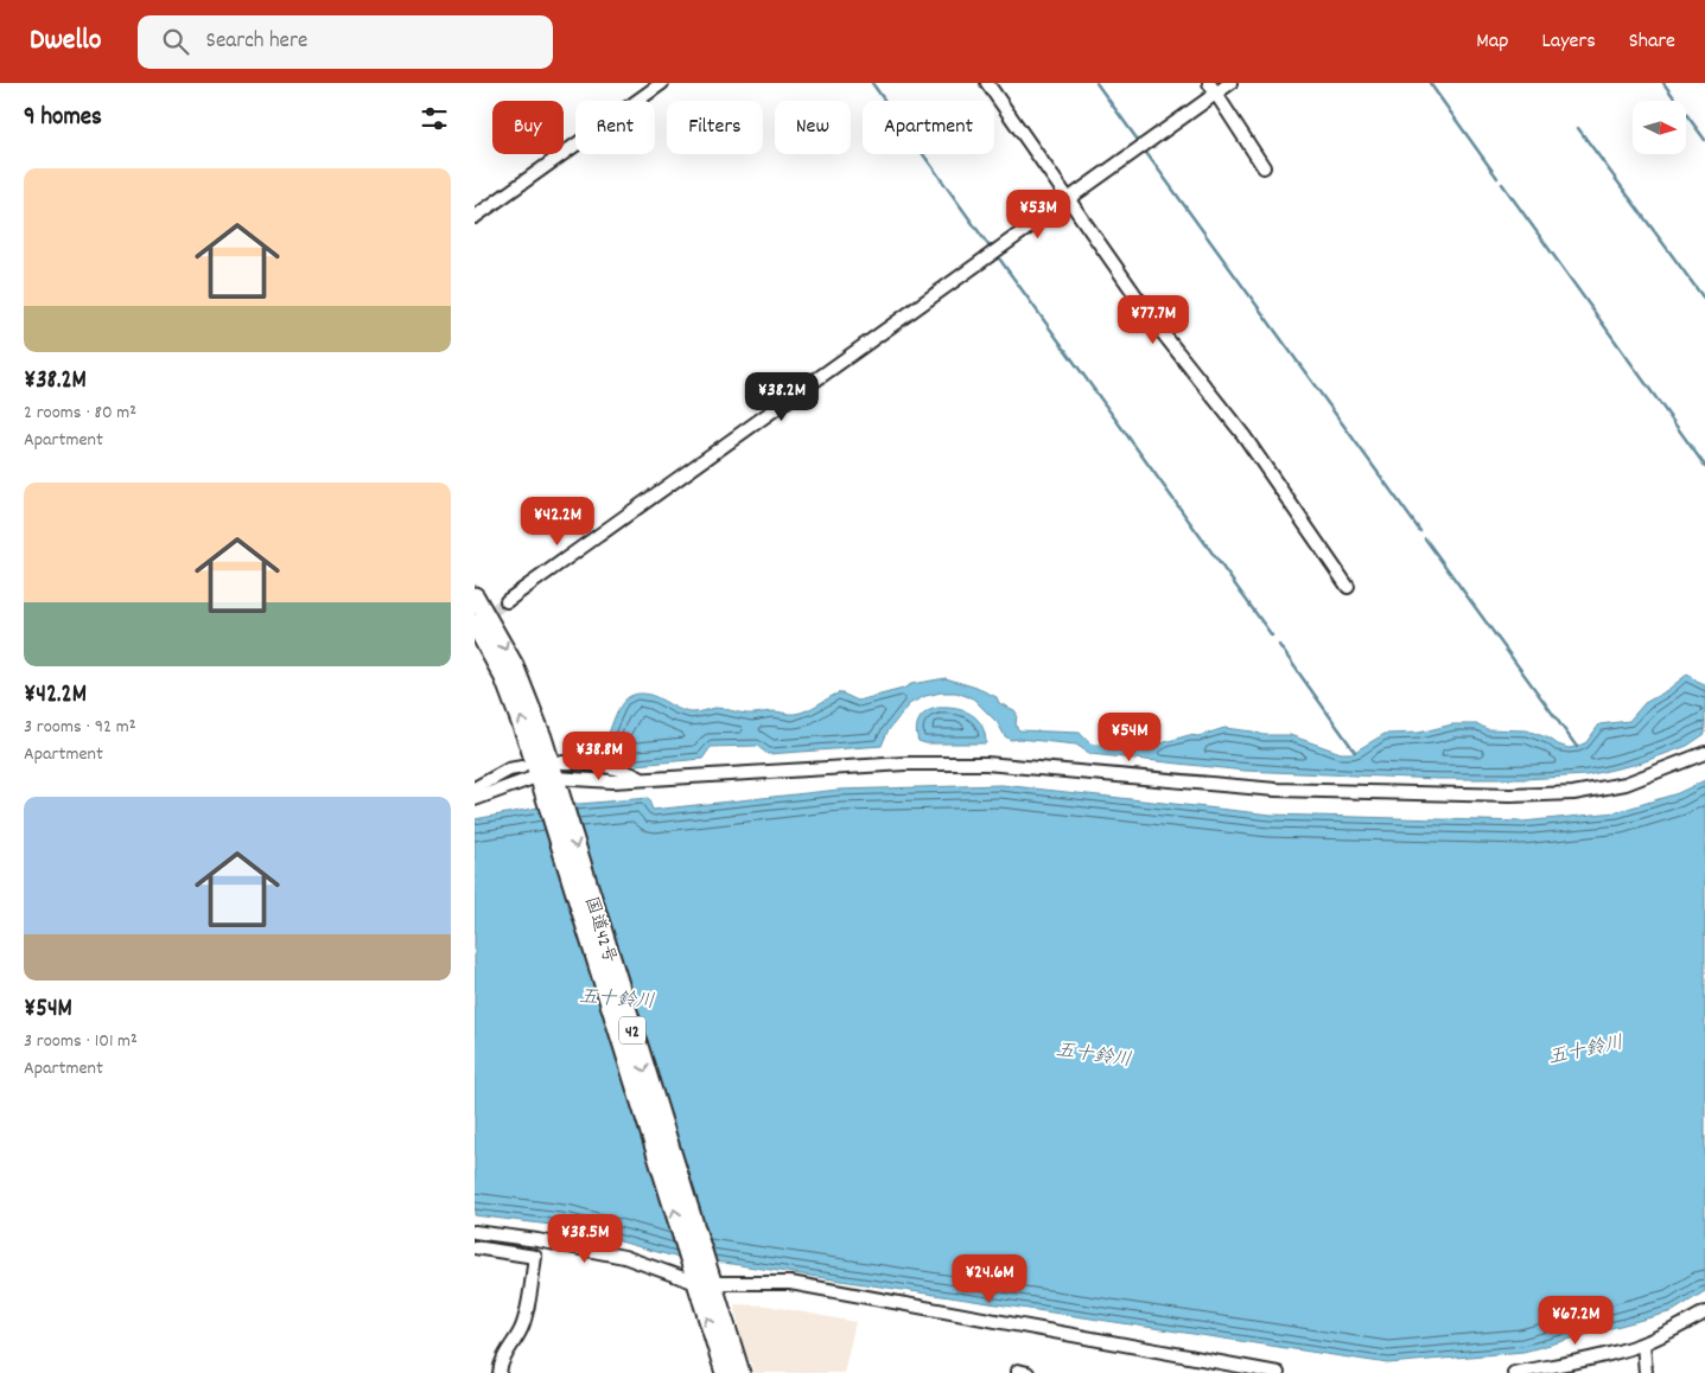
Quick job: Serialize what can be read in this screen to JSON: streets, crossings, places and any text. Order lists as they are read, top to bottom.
{
  "streets": {
    "highway": ["国道42号", "42"]
  },
  "water": ["五十鈴川"],
  "north": "right",
  "page": {
    "header": "Dwello",
    "search": "Search here",
    "nav": ["Map", "Layers", "Share"],
    "heading": "9 homes",
    "chip": [
      "Buy",
      "Rent",
      "Filters",
      "New",
      "Apartment"
    ],
    "list": [
      {
        "name": "¥38.2M",
        "note": "2 rooms · 80 m² · Apartment"
      },
      {
        "name": "¥42.2M",
        "note": "3 rooms · 92 m² · Apartment"
      },
      {
        "name": "¥54M",
        "note": "3 rooms · 101 m² · Apartment"
      }
    ],
    "price": [
      "¥53M",
      "¥77.7M",
      "¥38.2M",
      "¥42.2M",
      "¥54M",
      "¥38.8M",
      "¥38.5M",
      "¥24.6M",
      "¥67.2M"
    ]
  }
}
